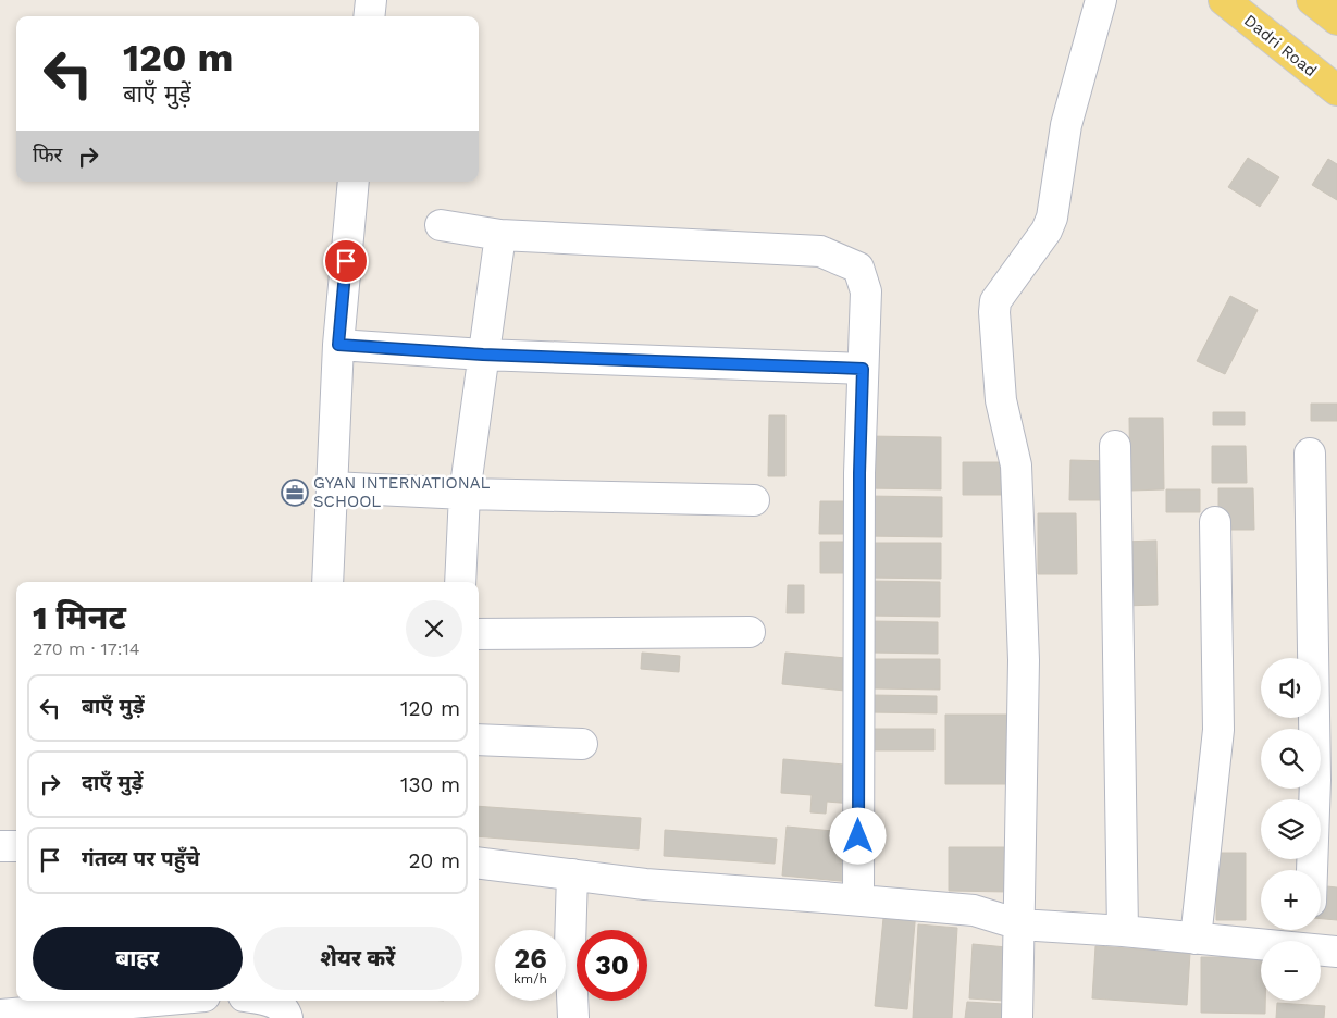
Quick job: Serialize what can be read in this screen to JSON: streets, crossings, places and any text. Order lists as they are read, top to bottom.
{
  "streets": {
    "main road": ["Dadri Road"]
  },
  "places": {
    "office": ["GYAN INTERNATIONAL SCHOOL"]
  },
  "page": {
    "turn": ["120 m", "बाएँ मुड़ें"],
    "then": "फिर",
    "heading": ["1 मिनट", "270 m · 17:14"],
    "map_buttons": ["+", "−"],
    "list": [
      {
        "name": "बाएँ मुड़ें",
        "value": "120 m"
      },
      {
        "name": "दाएँ मुड़ें",
        "value": "130 m"
      },
      {
        "name": "गंतव्य पर पहुँचे",
        "value": "20 m"
      }
    ],
    "buttons": ["बाहर", "शेयर करें"],
    "speed": "26 km/h",
    "limit": "30"
  }
}
